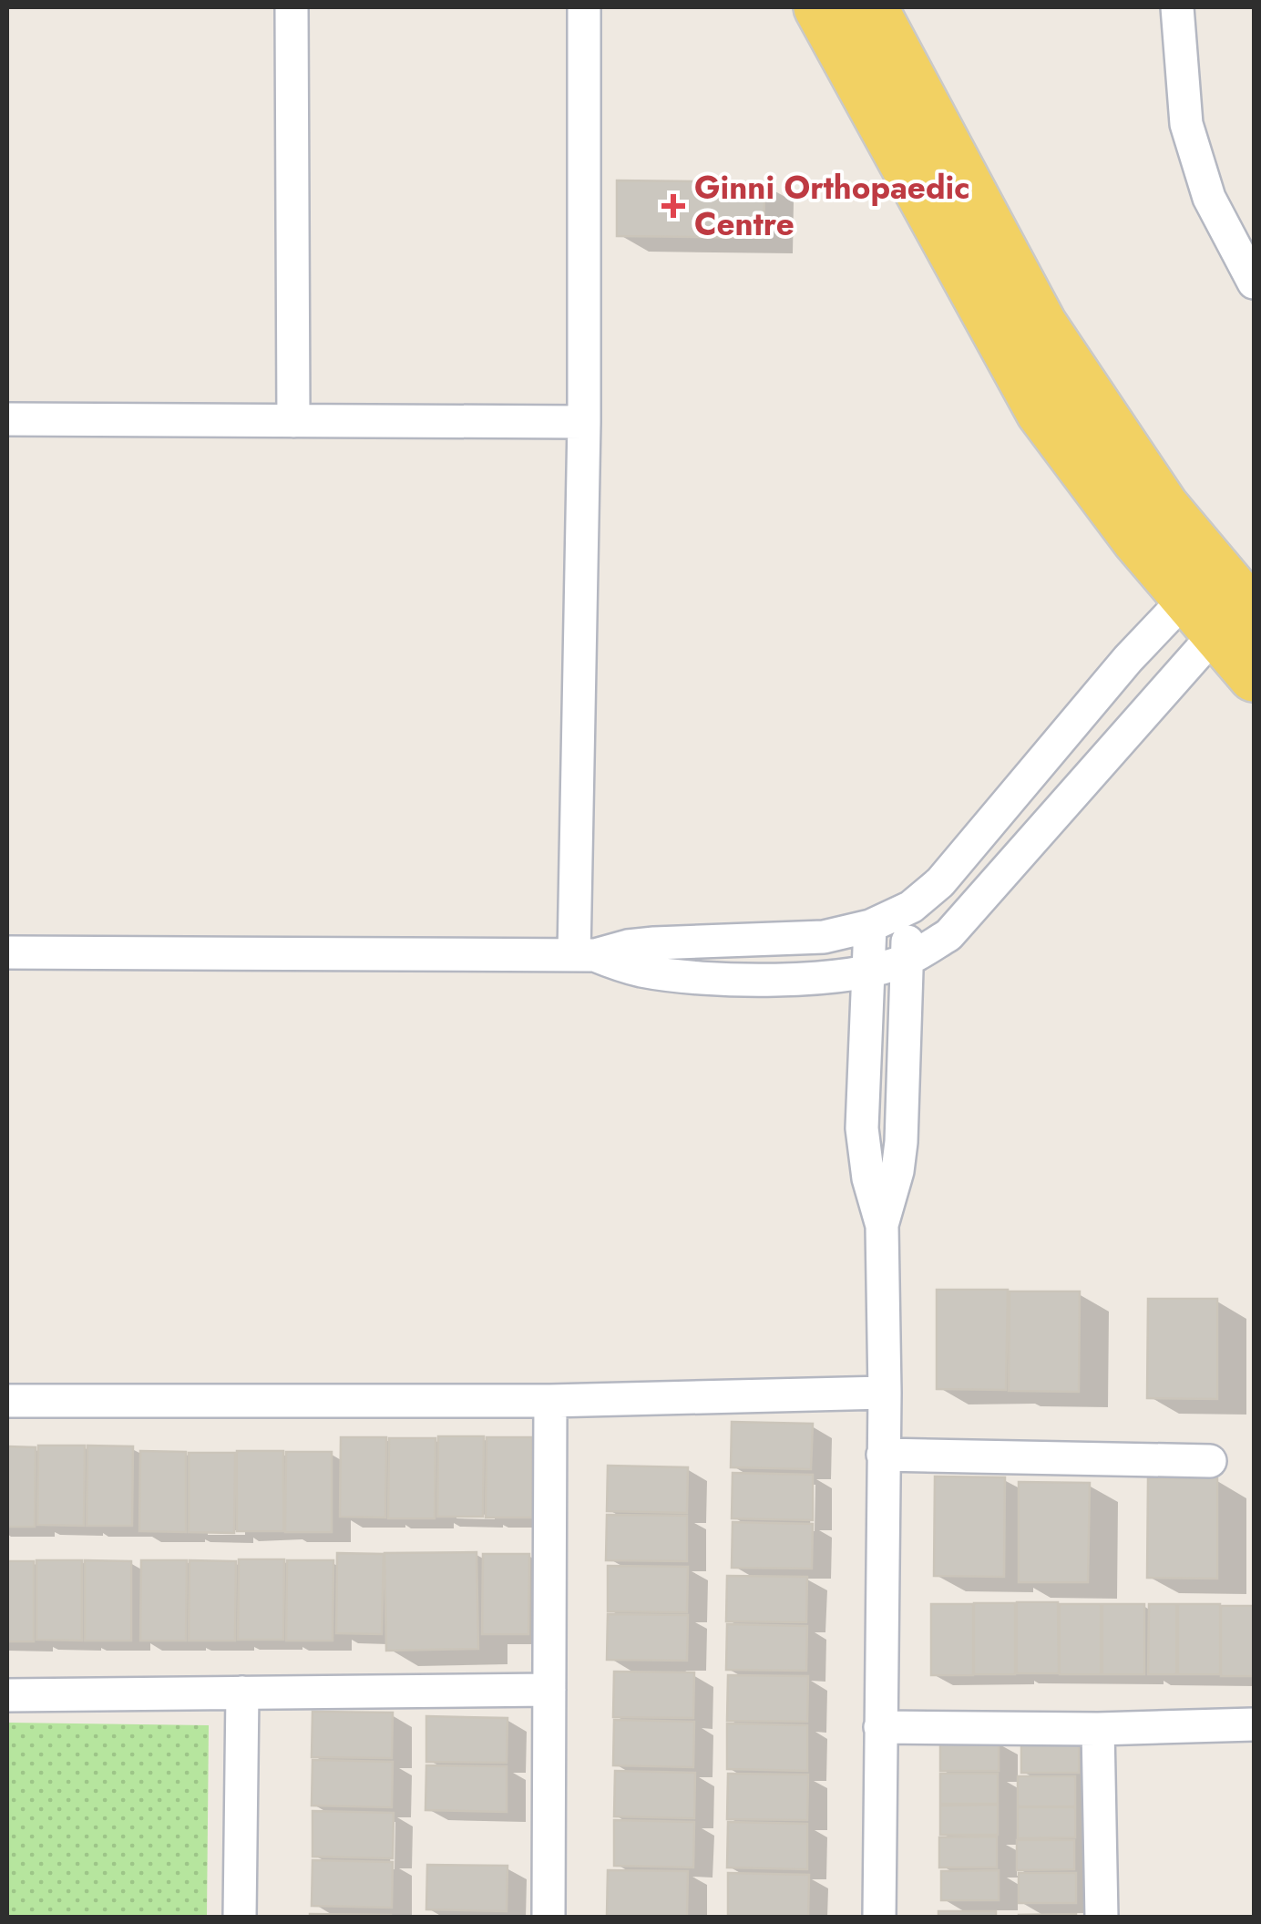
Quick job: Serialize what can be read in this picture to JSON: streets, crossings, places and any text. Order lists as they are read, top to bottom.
{
  "places": {
    "health": ["Ginni Orthopaedic Centre"]
  }
}
